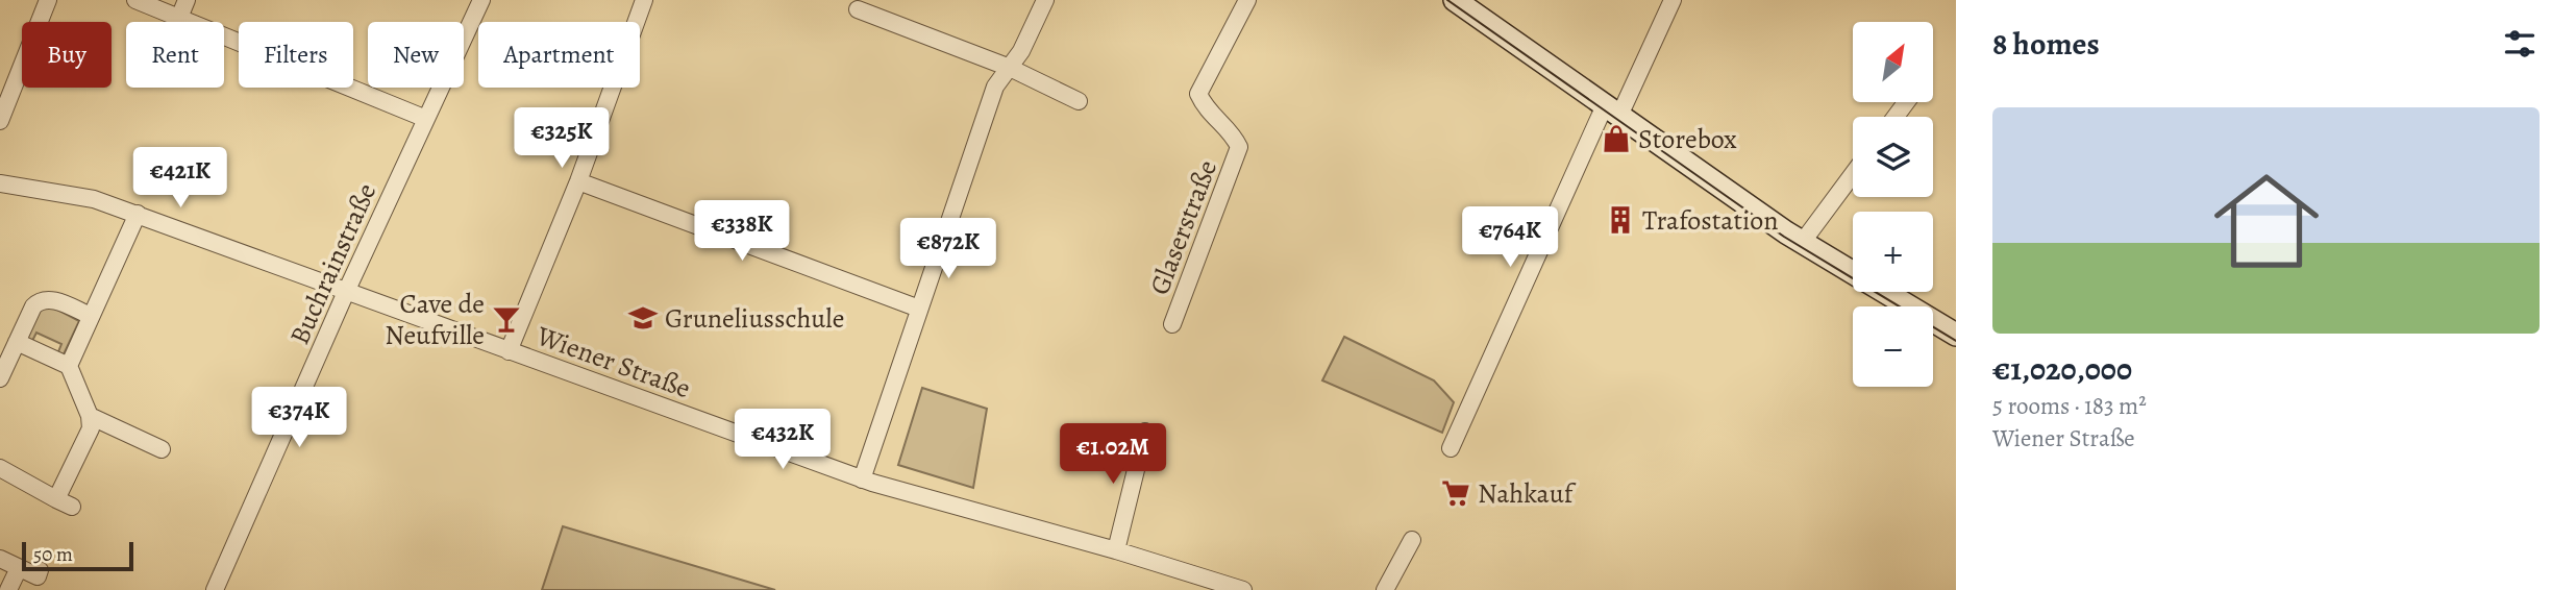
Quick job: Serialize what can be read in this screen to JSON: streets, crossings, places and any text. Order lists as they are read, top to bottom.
{
  "streets": {
    "street": ["Glaserstraße", "Buchrainstraße", "Wiener Straße"]
  },
  "crossings": [
    ["Buchrainstraße", "Wiener Straße"]
  ],
  "places": {
    "shop": ["Storebox"],
    "building": ["Trafostation"],
    "school or university": ["Gruneliusschule"],
    "bar": ["Cave de Neufville"],
    "supermarket": ["Nahkauf"]
  },
  "scale_bar": "50 m",
  "north": "top right",
  "page": {
    "heading": "8 homes",
    "map_buttons": ["+", "−"],
    "chip": [
      "Buy",
      "Rent",
      "Filters",
      "New",
      "Apartment"
    ],
    "list": [
      {
        "name": "€1,020,000",
        "note": "5 rooms · 183 m² · Wiener Straße"
      }
    ],
    "price": [
      "€325K",
      "€421K",
      "€338K",
      "€764K",
      "€872K",
      "€374K",
      "€432K",
      "€1.02M"
    ],
    "scale": "50 m"
  }
}
